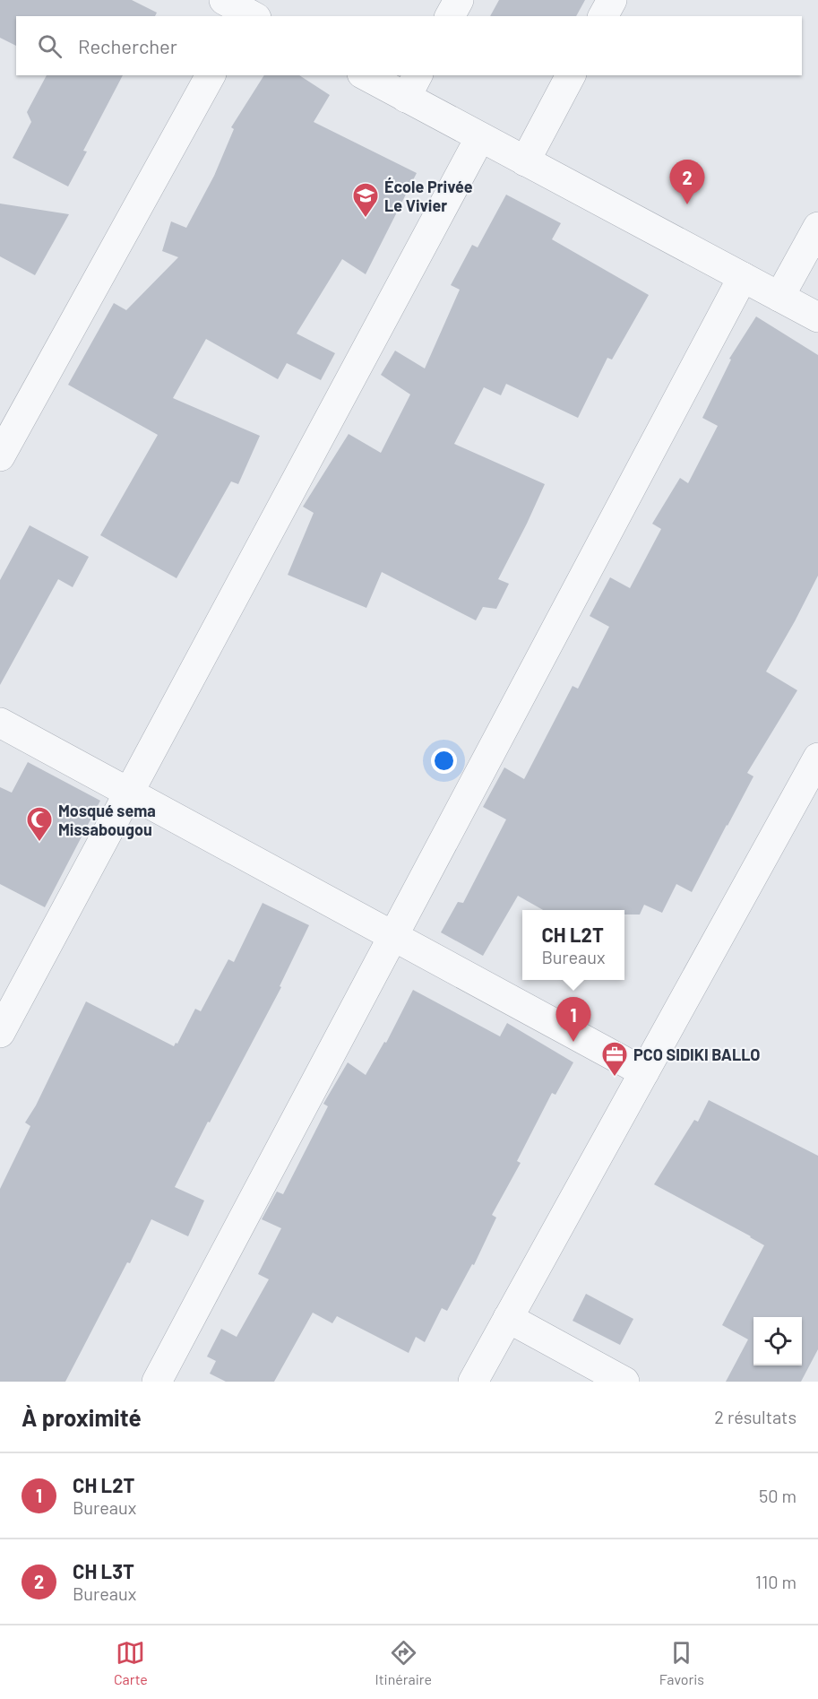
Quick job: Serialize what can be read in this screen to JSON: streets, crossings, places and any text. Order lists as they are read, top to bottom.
{
  "places": {
    "school or university": ["École Privée Le Vivier"],
    "mosque": ["Mosqué sema Missabougou"],
    "office": ["PCO SIDIKI BALLO"]
  },
  "page": {
    "search": "Rechercher",
    "pins": ["2", "1"],
    "popup": ["CH L2T", "Bureaux"],
    "heading": ["À proximité", "2 résultats"],
    "list": [
      {
        "mark": "1",
        "name": "CH L2T",
        "note": "Bureaux",
        "value": "50 m"
      },
      {
        "mark": "2",
        "name": "CH L3T",
        "note": "Bureaux",
        "value": "110 m"
      }
    ],
    "nav": ["Carte", "Itinéraire", "Favoris"]
  }
}
